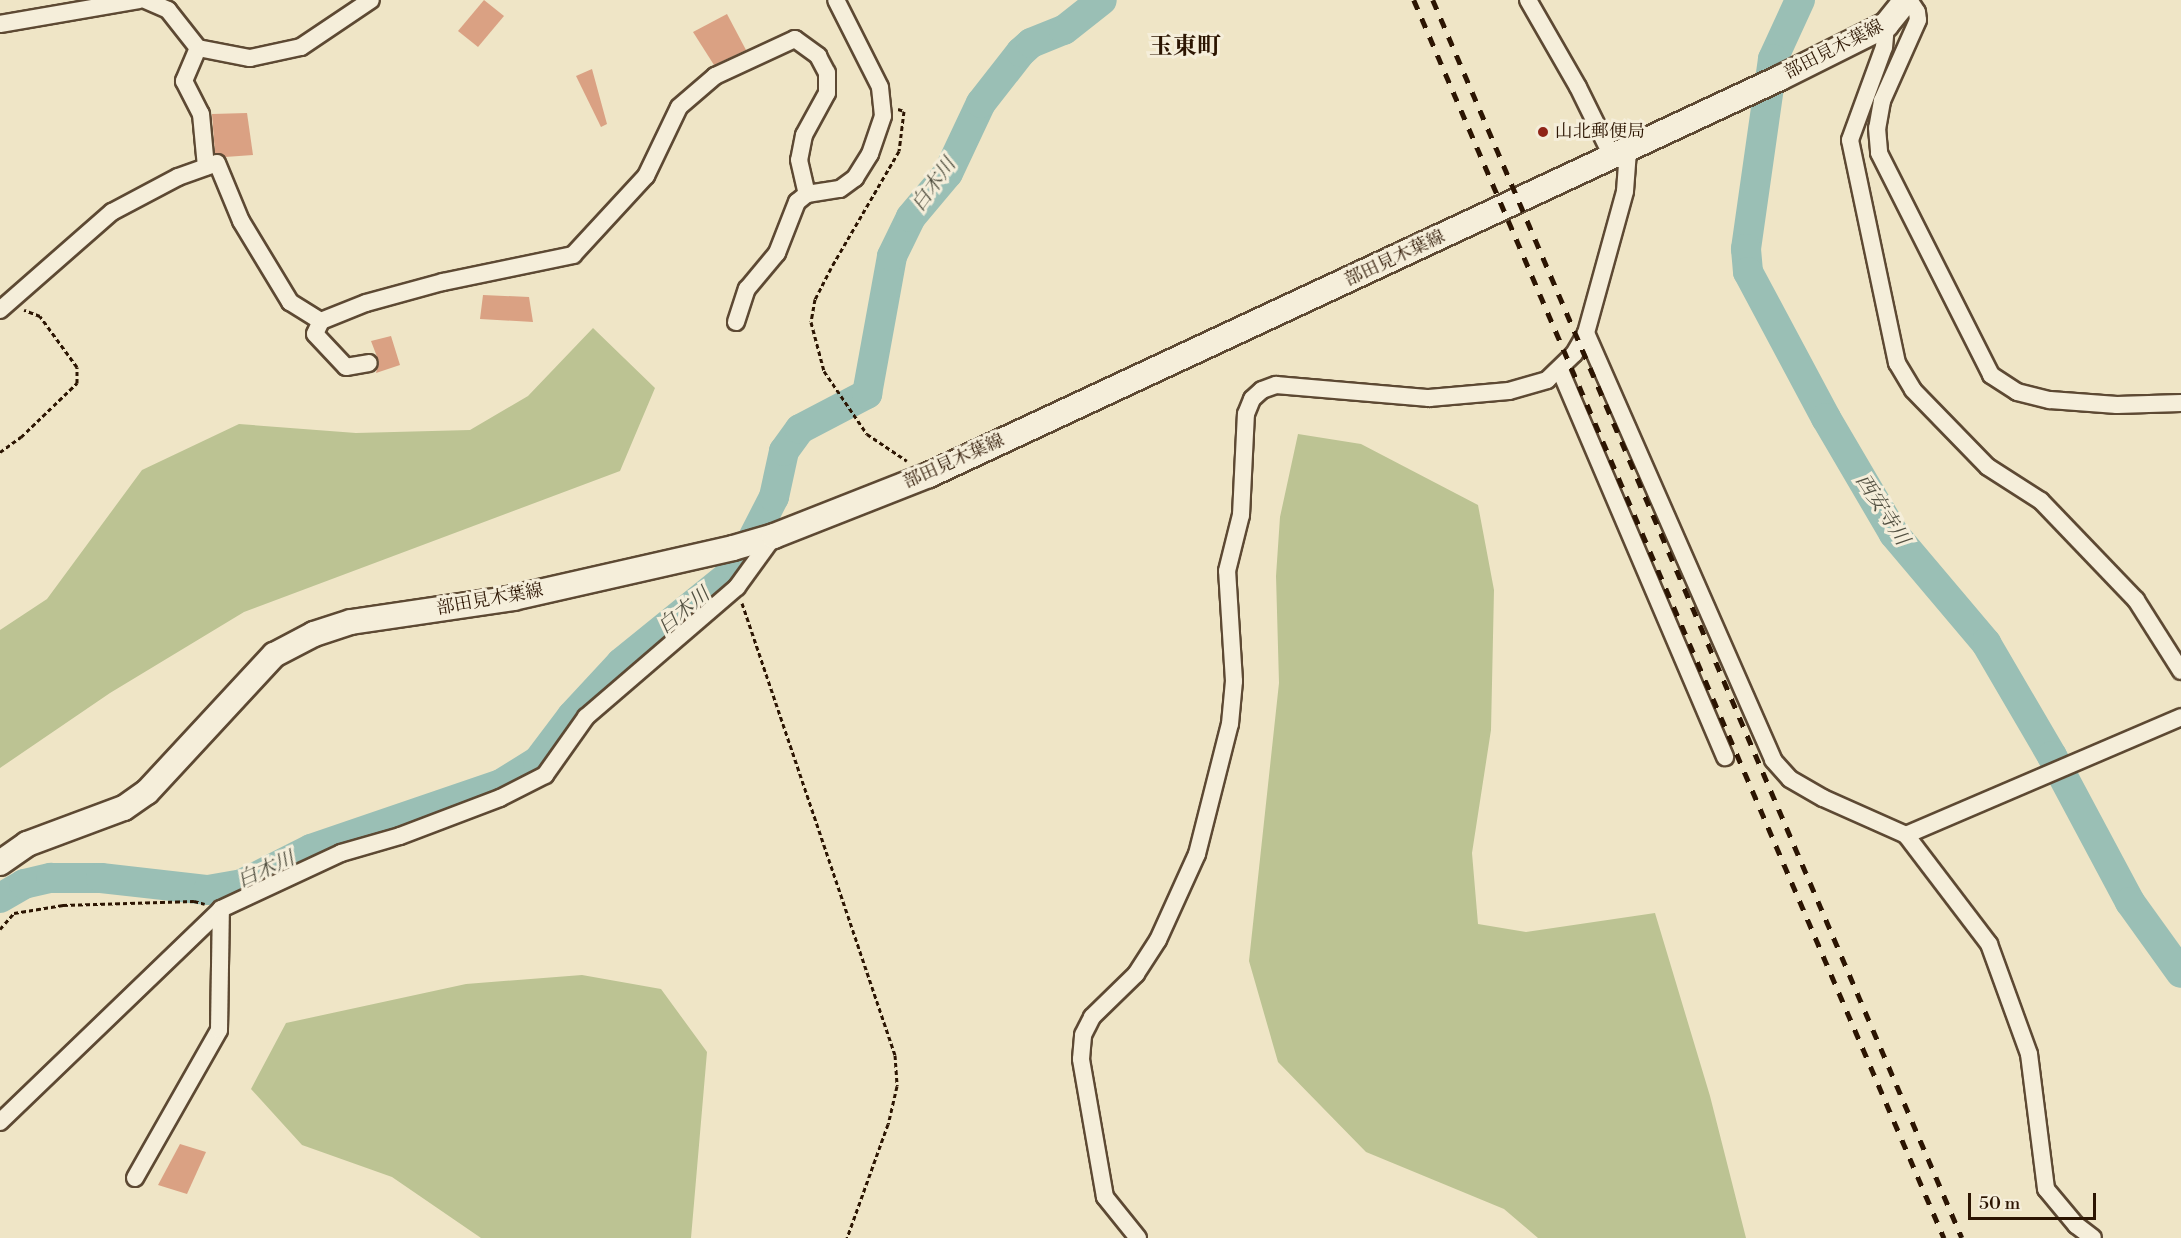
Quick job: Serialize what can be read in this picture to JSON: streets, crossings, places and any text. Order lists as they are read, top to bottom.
{
  "streets": {
    "main road": ["部田見木葉線"]
  },
  "districts": ["玉東町"],
  "water": ["白木川", "西安寺川"],
  "places": ["山北郵便局"],
  "scale_bar": "50 m"
}
